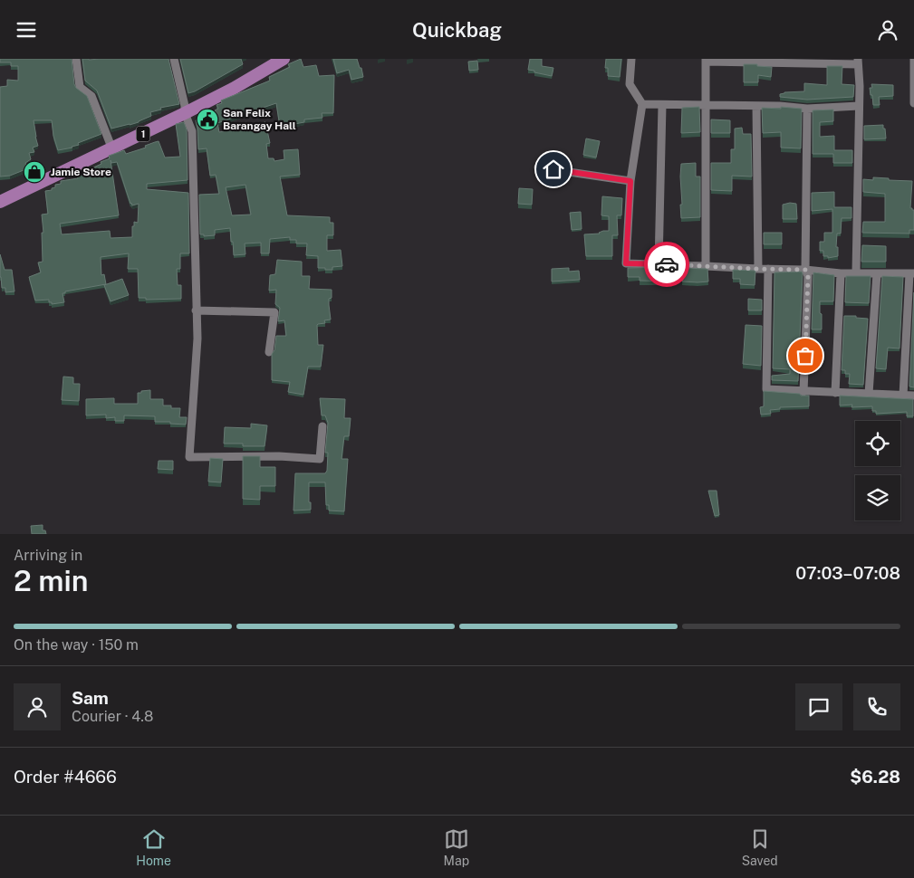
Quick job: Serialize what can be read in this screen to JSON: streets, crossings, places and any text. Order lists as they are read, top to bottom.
{
  "streets": {
    "highway": ["1"]
  },
  "places": {
    "public building": ["San Felix Barangay Hall"],
    "shop": ["Jamie Store"]
  },
  "page": {
    "header": "Quickbag",
    "heading": ["2 min", "Arriving in", "07:03–07:08"],
    "panel": [
      "Sam",
      "Courier · 4.8",
      "Order #4666",
      "$6.28"
    ],
    "bar": "On the way · 150 m",
    "tabs": ["Home", "Map", "Saved"]
  }
}
